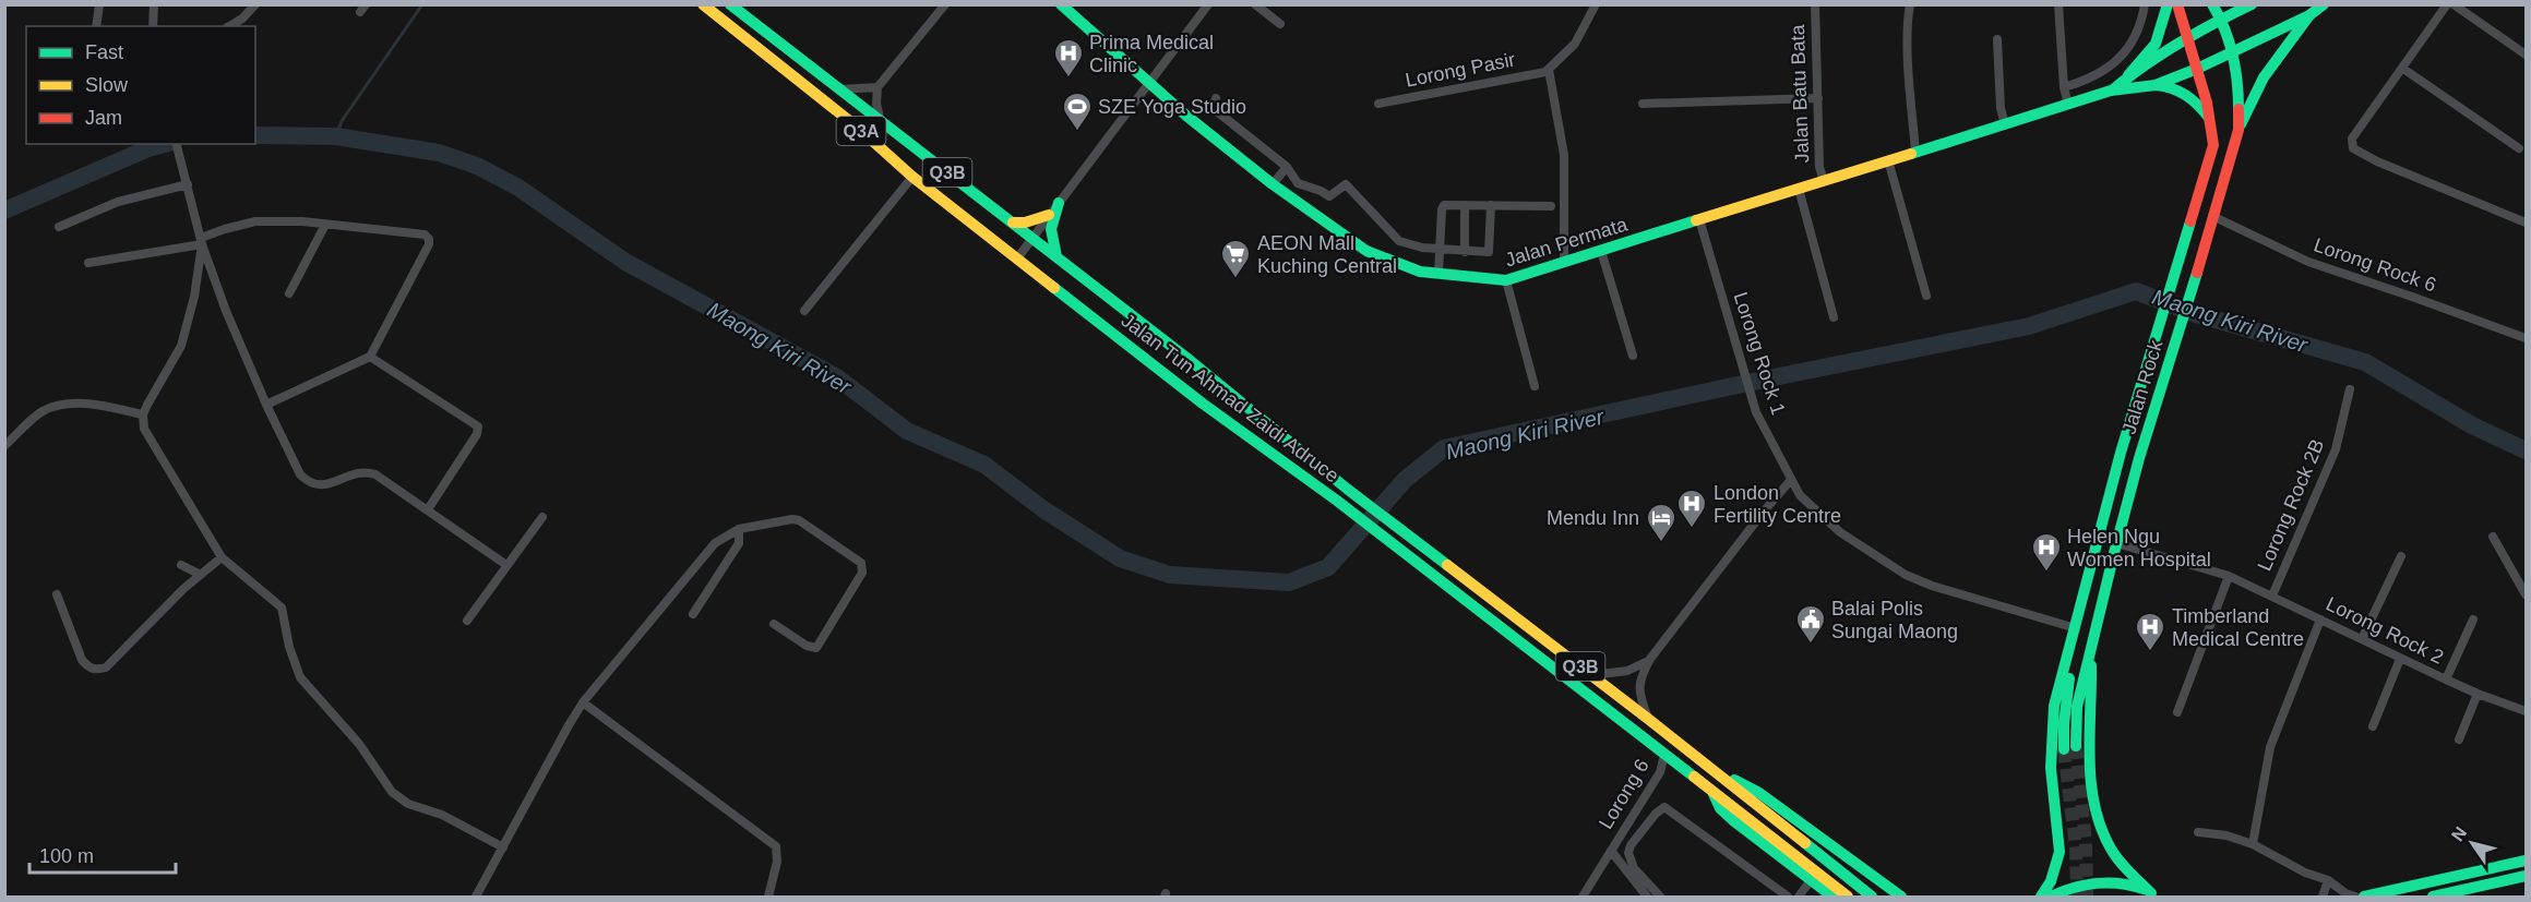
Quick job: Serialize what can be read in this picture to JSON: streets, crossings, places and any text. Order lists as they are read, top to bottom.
{
  "streets": {
    "main road": [
      "Q3A",
      "Q3B",
      "Jalan Permata",
      "Jalan Rock",
      "Jalan Tun Ahmad Zaidi Adruce"
    ],
    "street": [
      "Lorong Pasir",
      "Jalan Batu Bata",
      "Lorong Rock 6",
      "Lorong Rock 1",
      "Lorong Rock 2B",
      "Lorong Rock 2",
      "Lorong 6"
    ]
  },
  "crossings": [
    ["Jalan Batu Bata", "Jalan Permata"],
    ["Jalan Permata", "Lorong Rock 1"],
    ["Lorong Rock 6", "Jalan Rock"],
    ["Lorong Rock 1", "Jalan Rock"],
    ["Jalan Rock", "Lorong Rock 2"],
    ["Jalan Tun Ahmad Zaidi Adruce", "Lorong 6"],
    ["Lorong Rock 2B", "Lorong Rock 2"]
  ],
  "water": ["Maong Kiri River"],
  "places": {
    "hospital": [
      "Prima Medical Clinic",
      "London Fertility Centre",
      "Helen Ngu Women Hospital",
      "Timberland Medical Centre"
    ],
    "sports": ["SZE Yoga Studio"],
    "supermarket": ["AEON Mall Kuching Central"],
    "hotel": ["Mendu Inn"],
    "public building": ["Balai Polis Sungai Maong"]
  },
  "legend": ["Fast", "Slow", "Jam"],
  "scale_bar": "100 m",
  "north": "top left"
}
